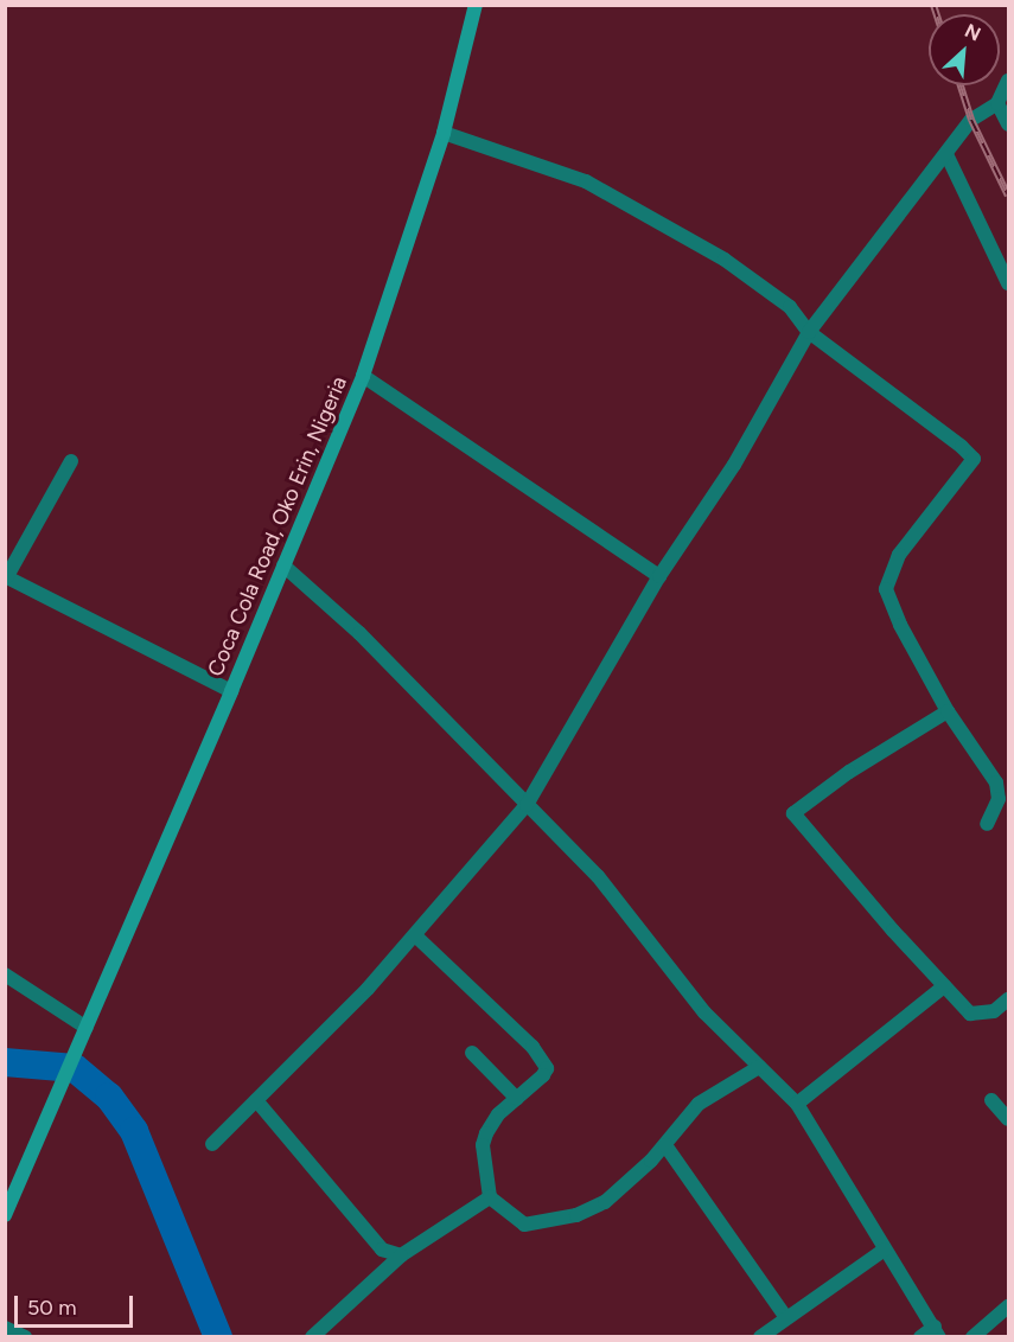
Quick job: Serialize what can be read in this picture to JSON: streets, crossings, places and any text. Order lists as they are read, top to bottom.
{
  "streets": {
    "street": ["Coca Cola Road, Oko Erin, Nigeria"]
  },
  "scale_bar": "50 m",
  "north": "top right"
}
